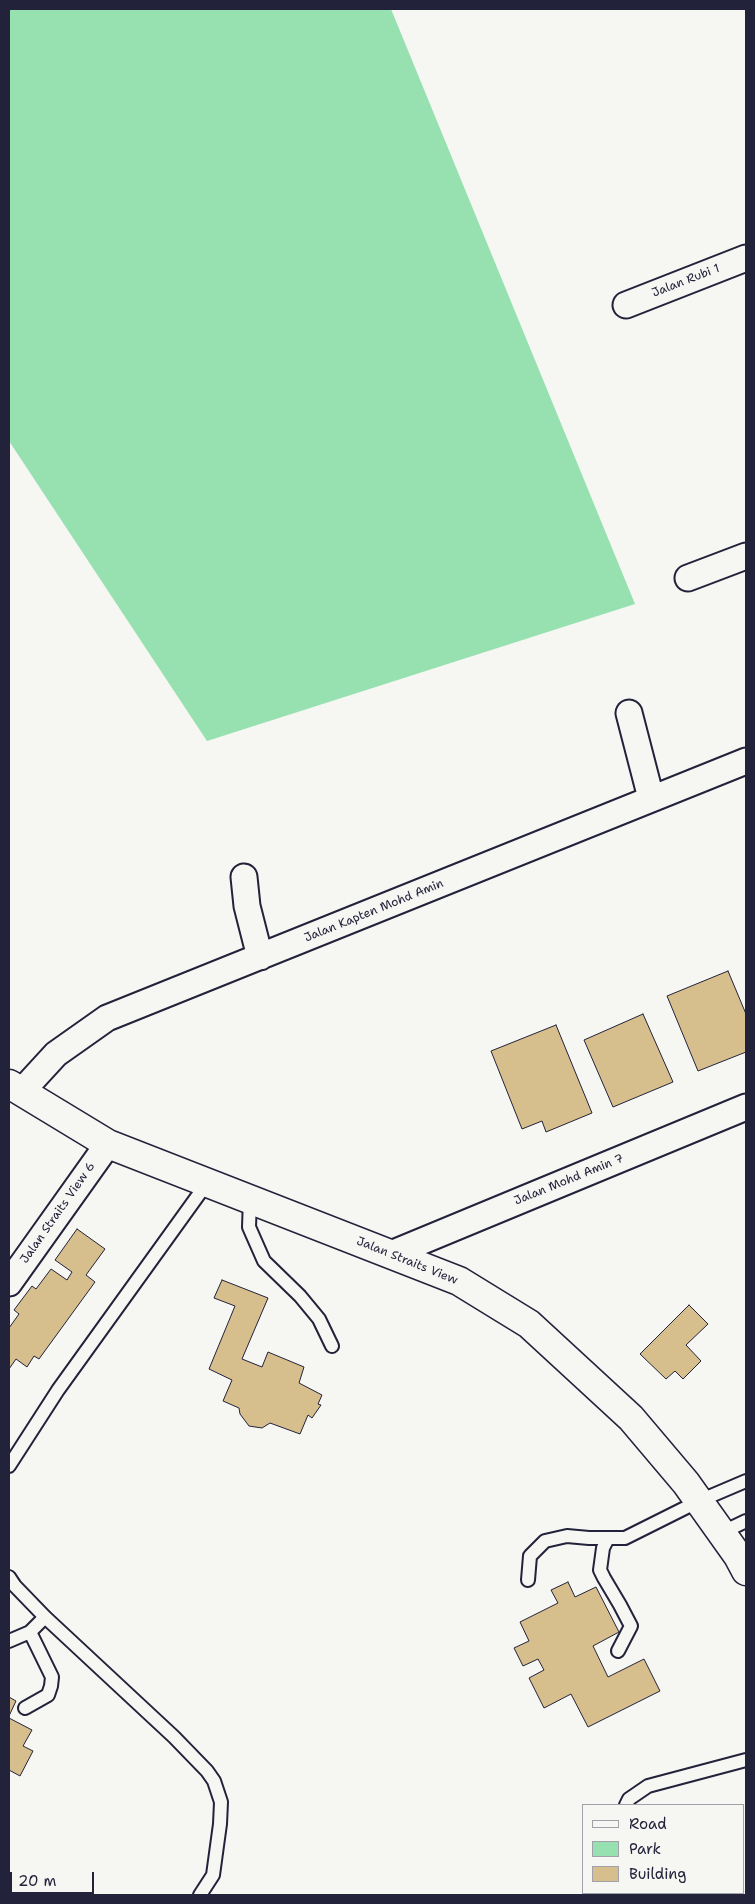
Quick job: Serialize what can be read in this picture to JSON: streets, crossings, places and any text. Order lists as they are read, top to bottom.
{
  "streets": {
    "street": [
      "Jalan Rubi 1",
      "Jalan Kapten Mohd Amin",
      "Jalan Mohd Amin 7",
      "Jalan Straits View 6",
      "Jalan Straits View"
    ]
  },
  "crossings": [
    ["Jalan Kapten Mohd Amin", "Jalan Straits View"],
    ["Jalan Mohd Amin 7", "Jalan Straits View"],
    ["Jalan Straits View 6", "Jalan Straits View"]
  ],
  "legend": ["Road", "Park", "Building"],
  "scale_bar": "20 m"
}
